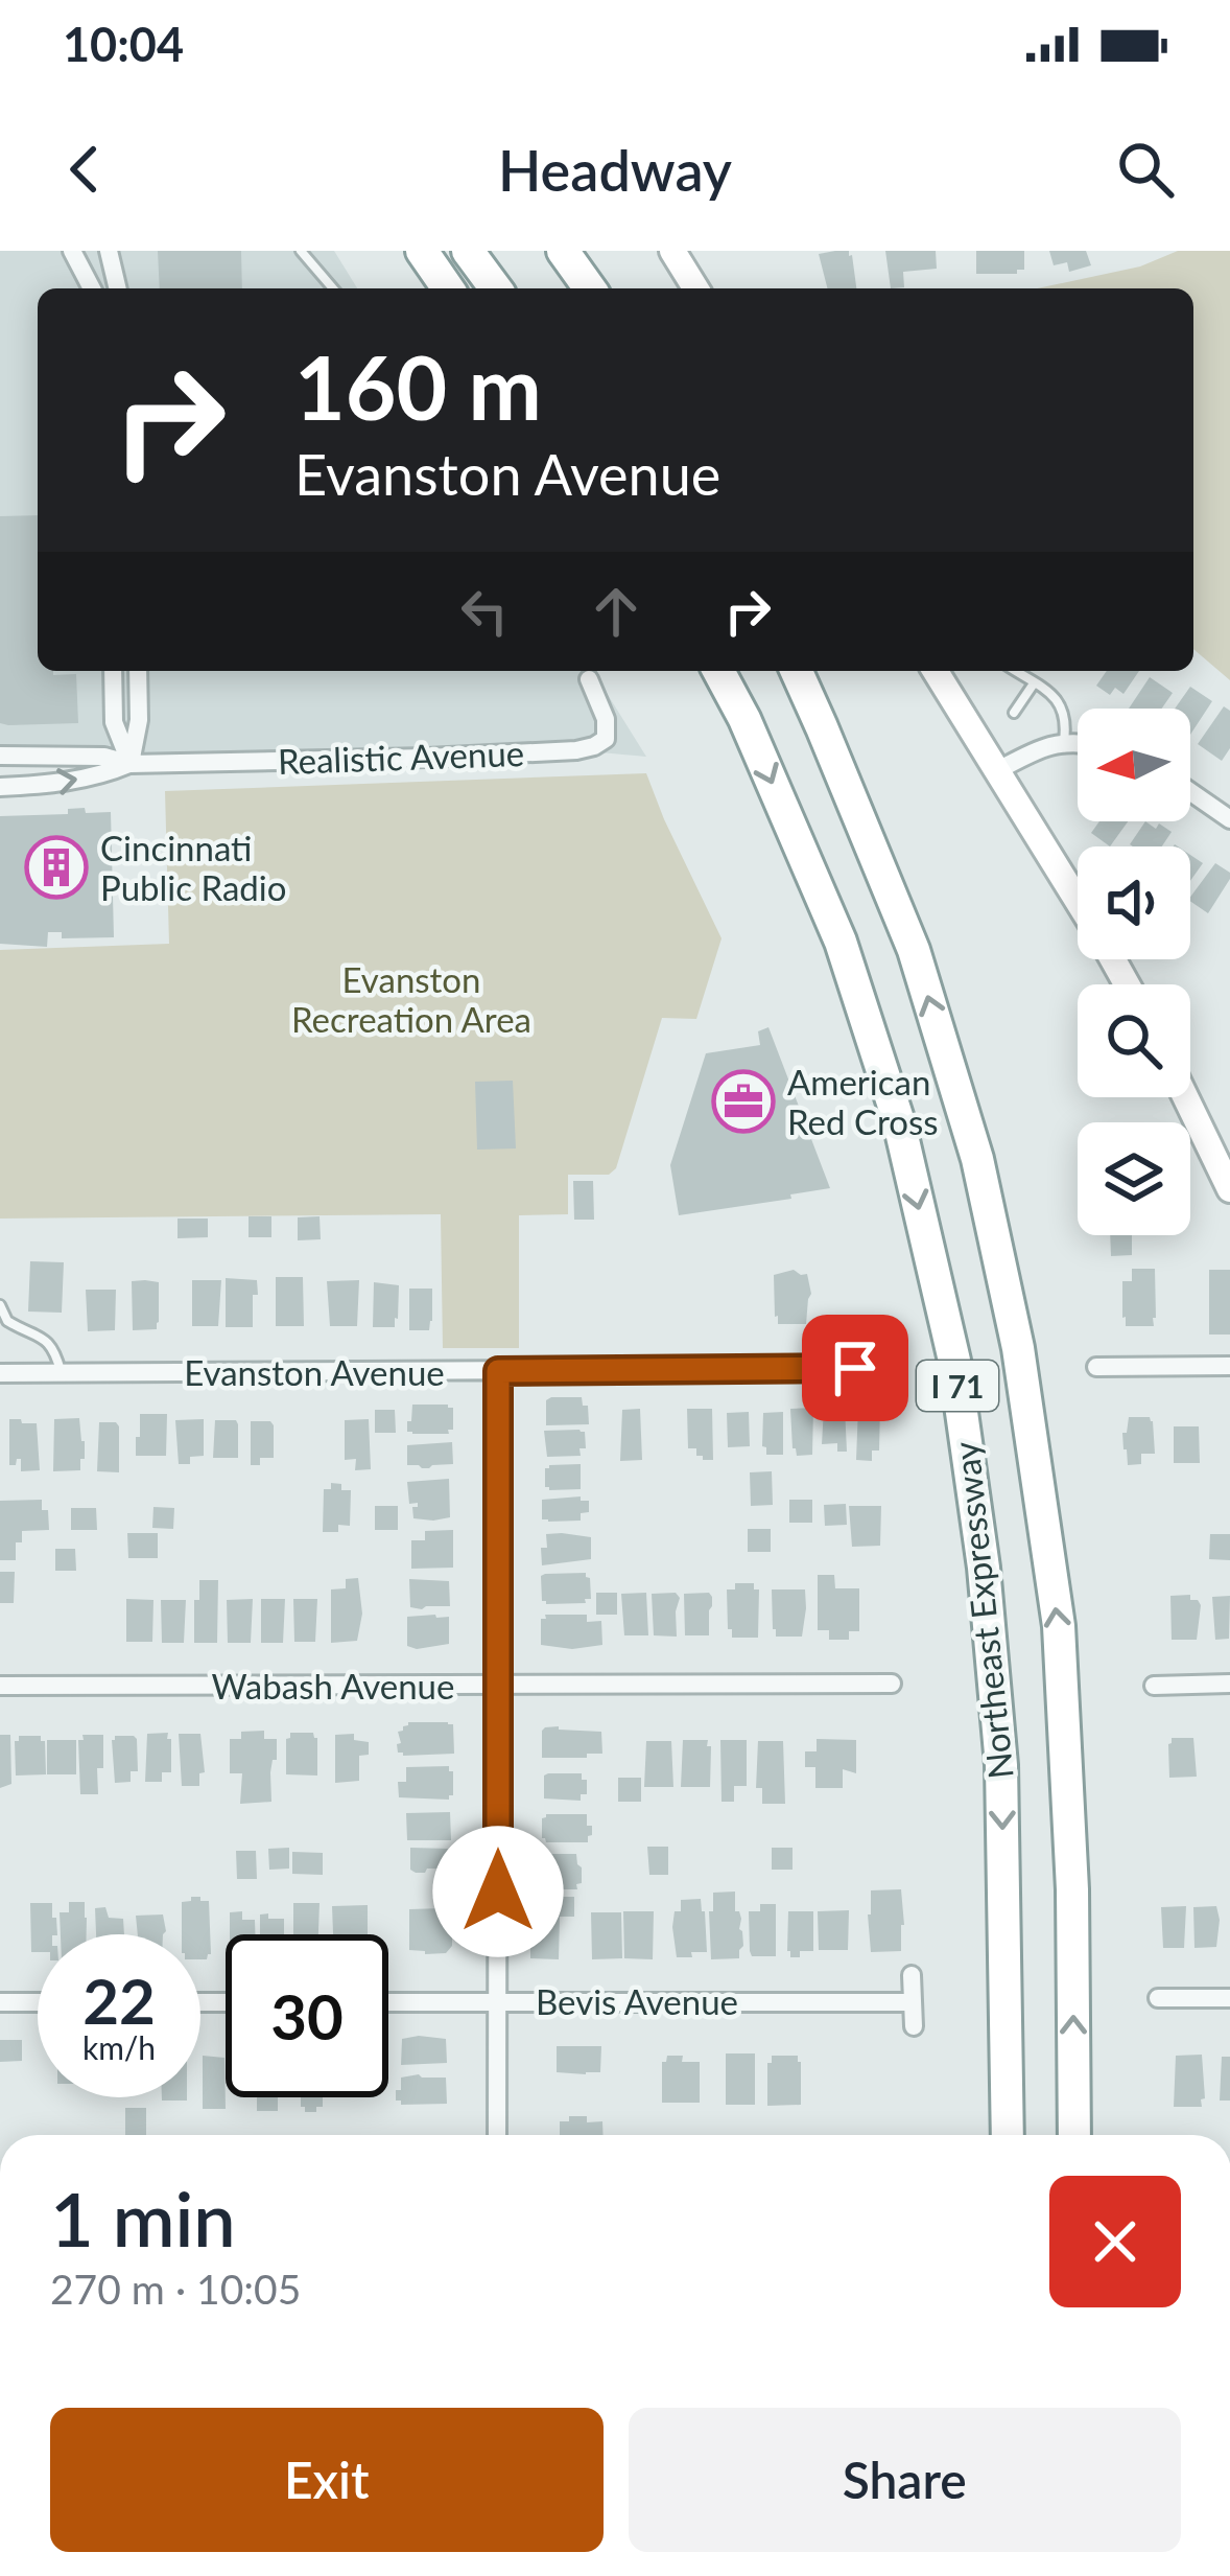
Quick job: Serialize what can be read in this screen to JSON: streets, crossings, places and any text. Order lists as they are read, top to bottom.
{
  "streets": {
    "highway": ["I 71", "Northeast Expressway"],
    "street": [
      "Realistic Avenue",
      "Evanston Avenue",
      "Wabash Avenue",
      "Bevis Avenue"
    ]
  },
  "parks": ["Evanston Recreation Area"],
  "places": {
    "building": ["Cincinnati Public Radio"],
    "office": ["American Red Cross"]
  },
  "north": "left",
  "page": {
    "status": "10:04",
    "header": "Headway",
    "turn": ["160 m", "Evanston Avenue"],
    "speed": "22 km/h",
    "limit": "30",
    "heading": ["1 min", "270 m · 10:05"],
    "buttons": ["Exit", "Share"]
  }
}
